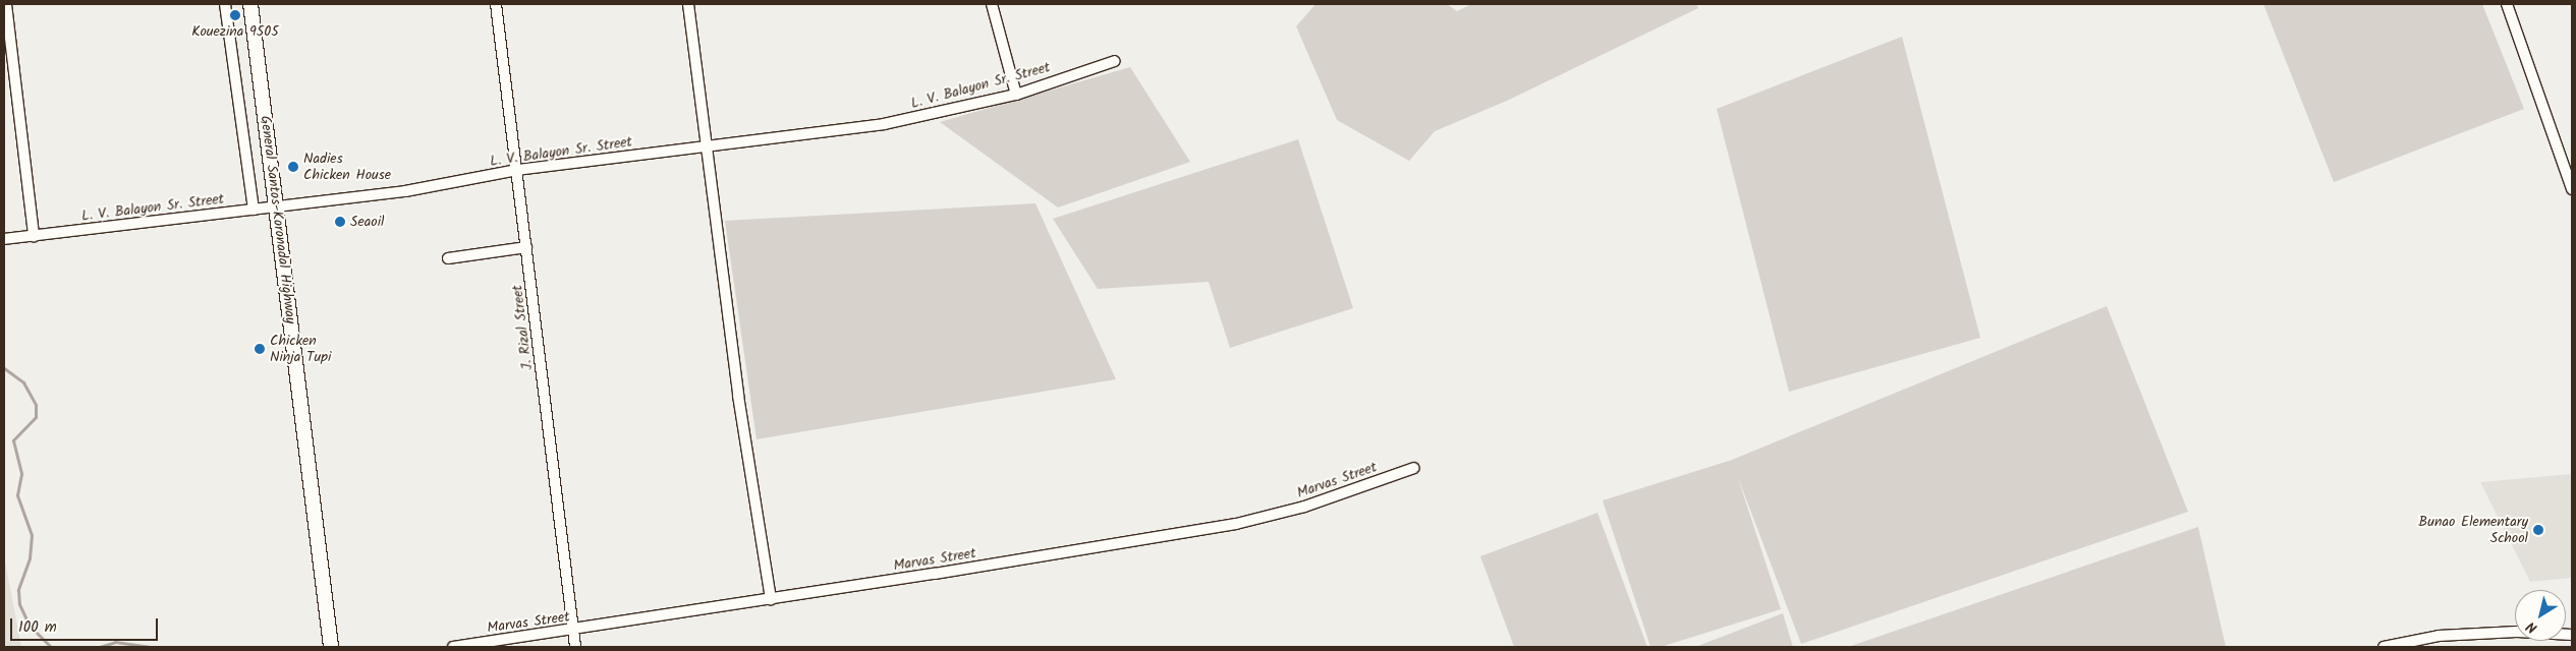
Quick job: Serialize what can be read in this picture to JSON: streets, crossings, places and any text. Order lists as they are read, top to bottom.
{
  "streets": {
    "highway": ["General Santos-Koronadal Highway"],
    "street": ["L. V. Balayon Sr. Street", "J. Rizal Street", "Marvas Street"]
  },
  "crossings": [
    ["L. V. Balayon Sr. Street", "General Santos-Koronadal Highway"],
    ["L. V. Balayon Sr. Street", "J. Rizal Street"],
    ["J. Rizal Street", "Marvas Street"]
  ],
  "places": [
    "Kouezina 9505",
    "Nadies Chicken House",
    "Seaoil",
    "Chicken Ninja Tupi",
    "Bunao Elementary School"
  ],
  "scale_bar": "100 m",
  "north": "bottom left"
}
